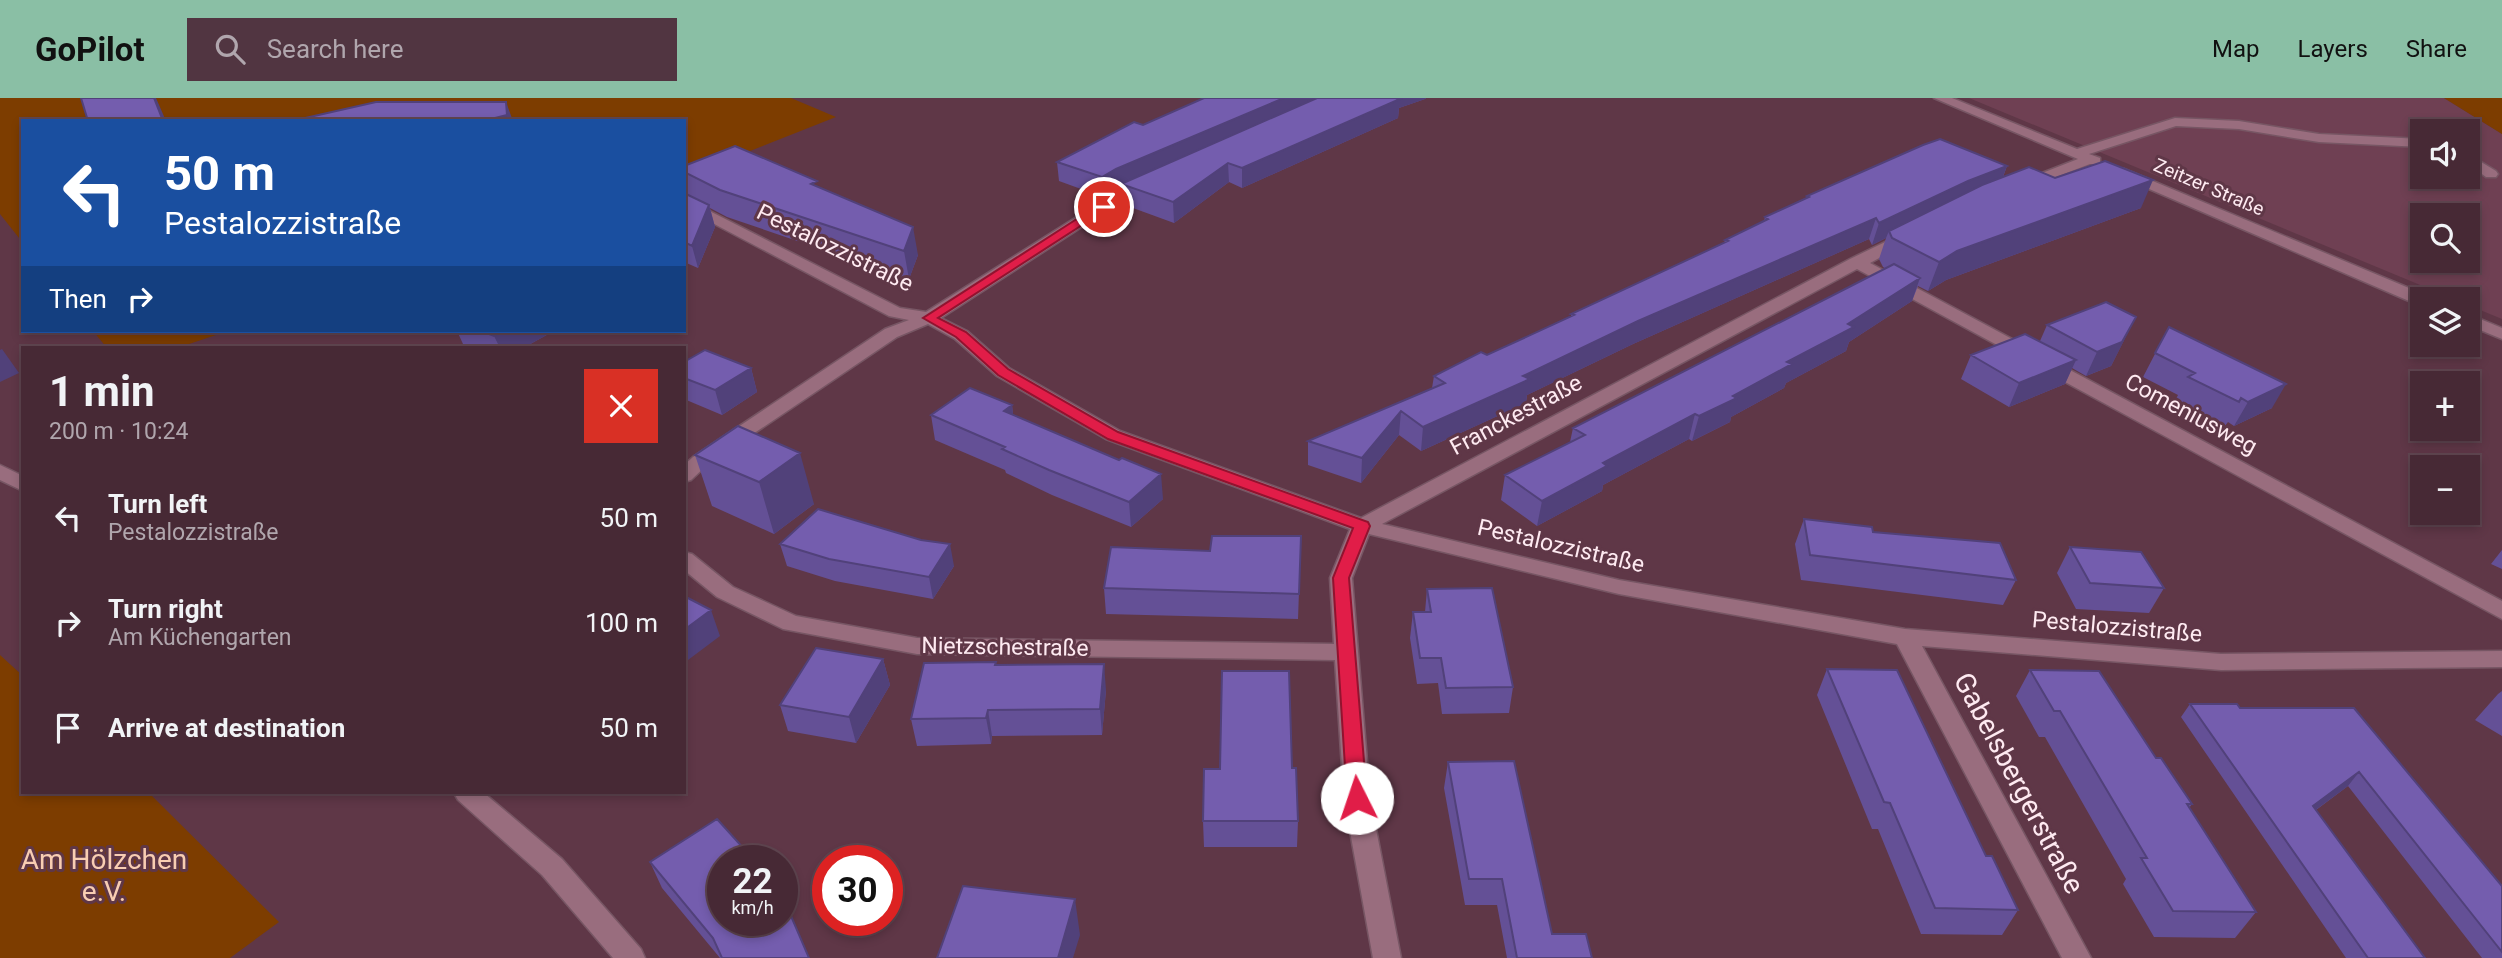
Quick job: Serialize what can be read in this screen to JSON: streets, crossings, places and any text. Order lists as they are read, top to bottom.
{
  "streets": {
    "street": [
      "Zeitzer Straße",
      "Pestalozzistraße",
      "Comeniusweg",
      "Franckestraße",
      "Nietzschestraße",
      "Gabelsbergerstraße"
    ]
  },
  "crossings": [
    ["Pestalozzistraße", "Franckestraße"],
    ["Pestalozzistraße", "Gabelsbergerstraße"],
    ["Comeniusweg", "Franckestraße"]
  ],
  "parks": ["Am Hölzchen e.V."],
  "page": {
    "header": "GoPilot",
    "search": "Search here",
    "nav": ["Map", "Layers", "Share"],
    "map_buttons": ["+", "−"],
    "turn": ["50 m", "Pestalozzistraße"],
    "then": "Then",
    "heading": ["1 min", "200 m · 10:24"],
    "list": [
      {
        "name": "Turn left",
        "note": "Pestalozzistraße",
        "value": "50 m"
      },
      {
        "name": "Turn right",
        "note": "Am Küchengarten",
        "value": "100 m"
      },
      {
        "name": "Arrive at destination",
        "value": "50 m"
      }
    ],
    "speed": "22 km/h",
    "limit": "30"
  }
}
